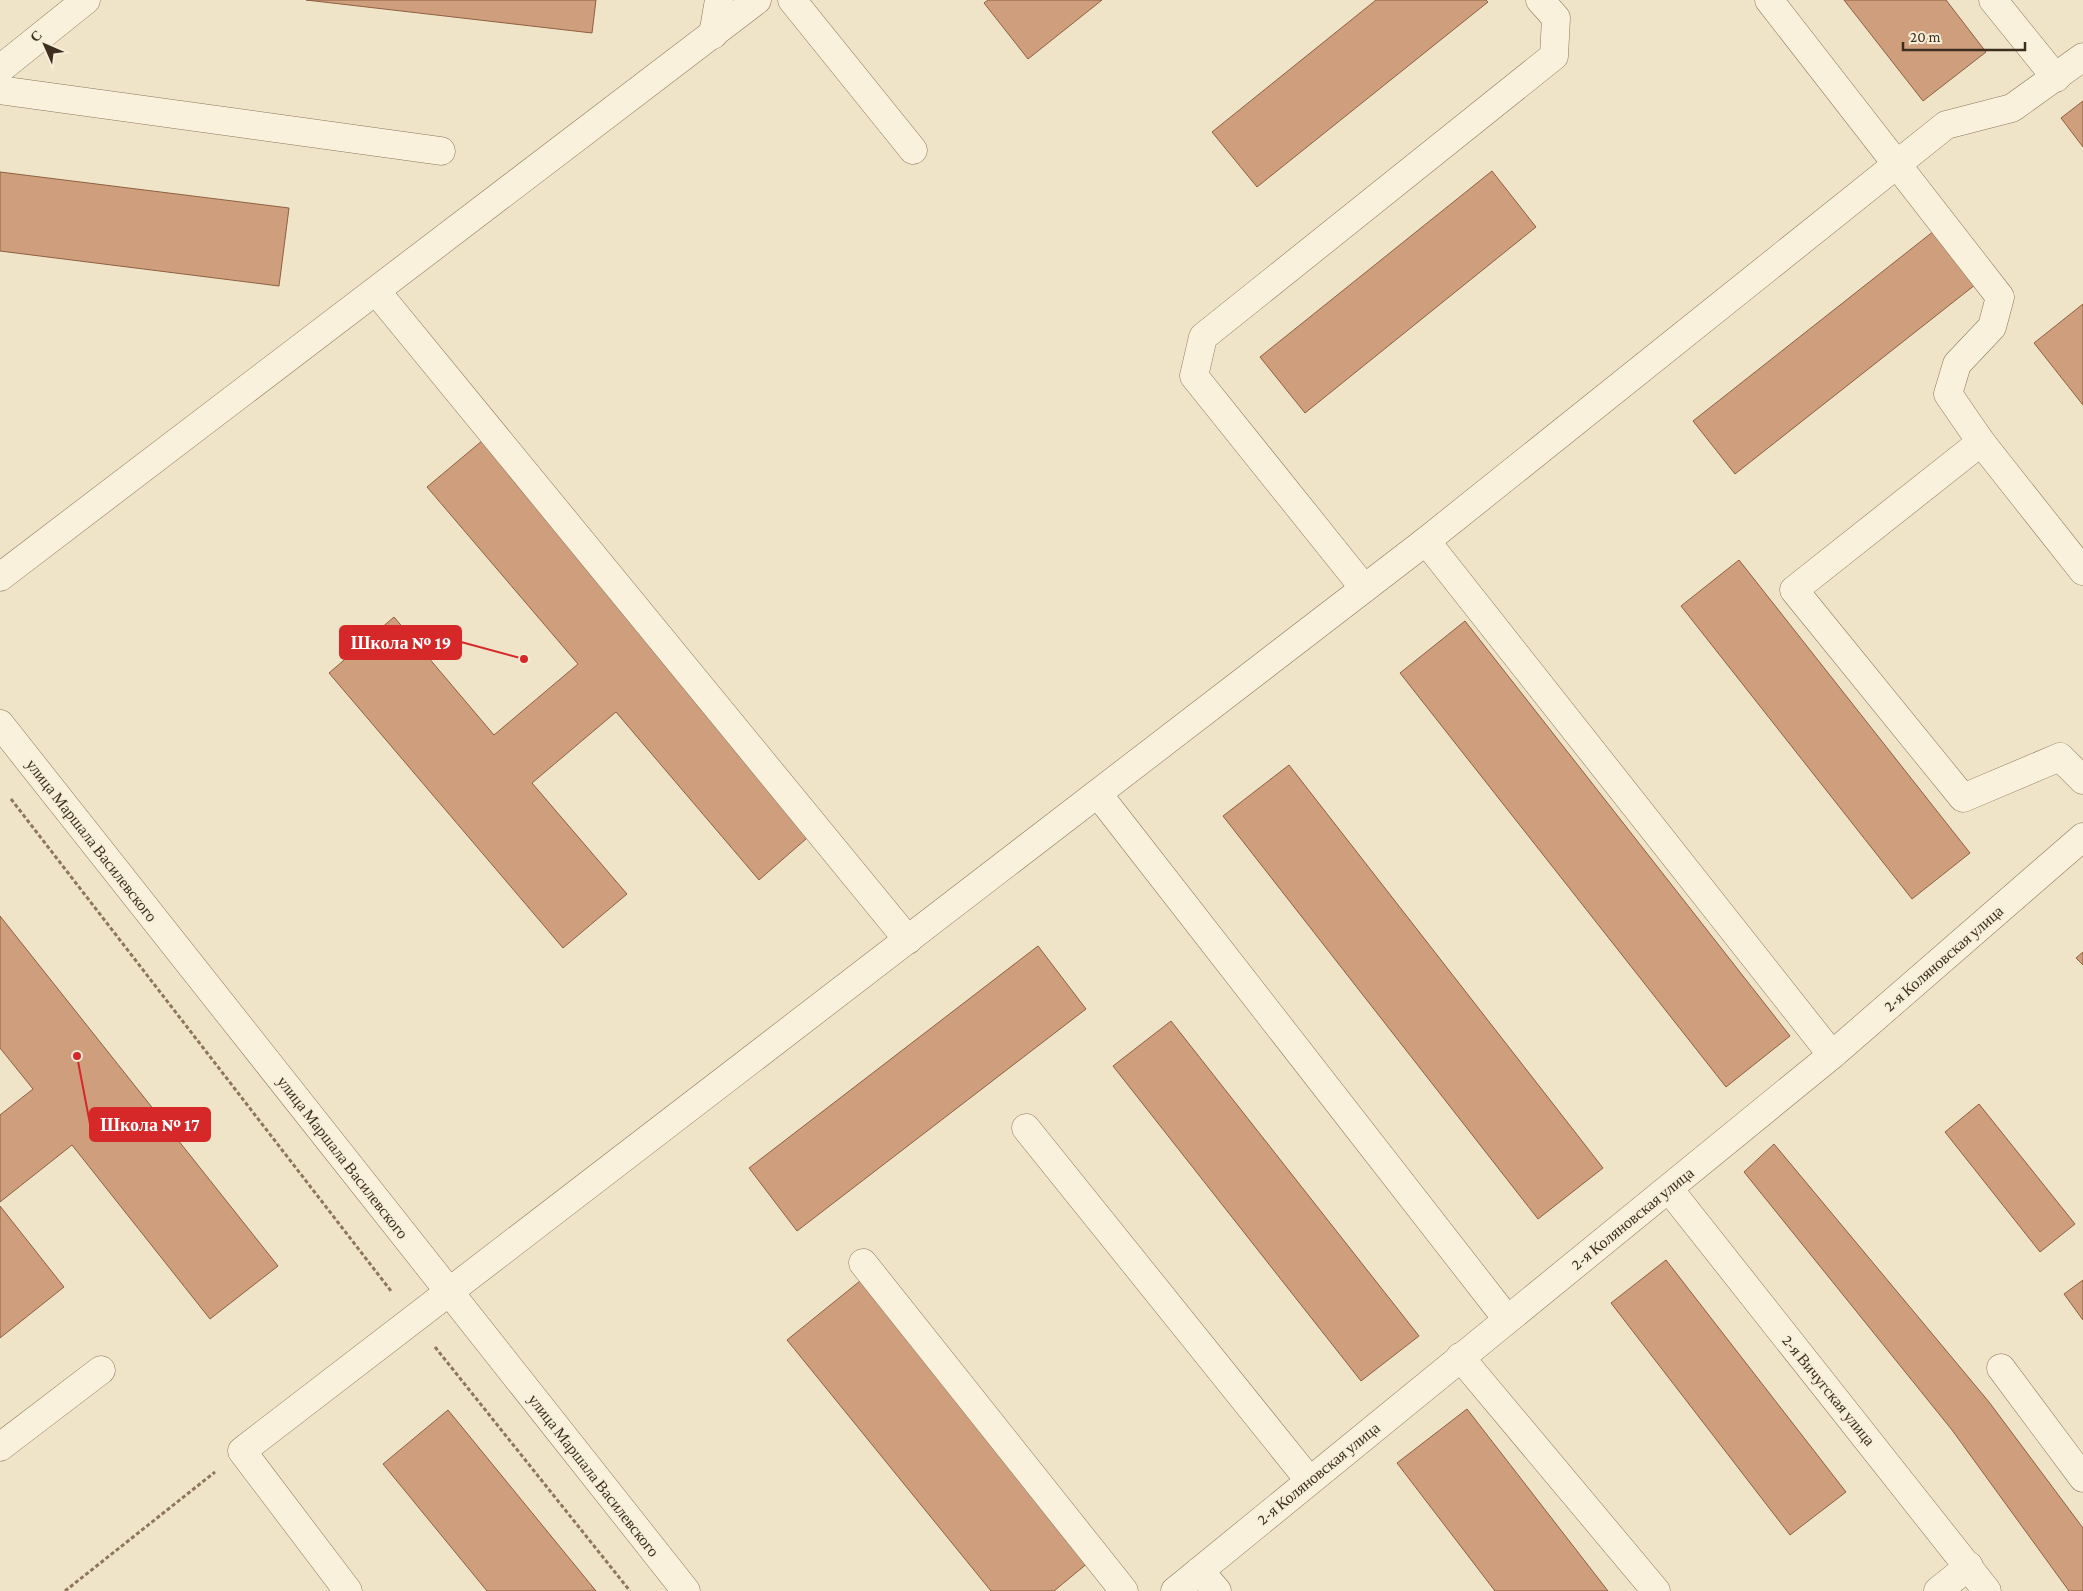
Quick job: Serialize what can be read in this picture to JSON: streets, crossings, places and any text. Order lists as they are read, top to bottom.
{
  "streets": {
    "street": ["улица Маршала Василевского", "2-я Коляновская улица", "2-я Вичугская улица"]
  },
  "crossings": [
    ["2-я Коляновская улица", "2-я Вичугская улица"]
  ],
  "places": ["Школа № 19", "Школа № 17"],
  "scale_bar": "20 m",
  "north": "top left"
}
